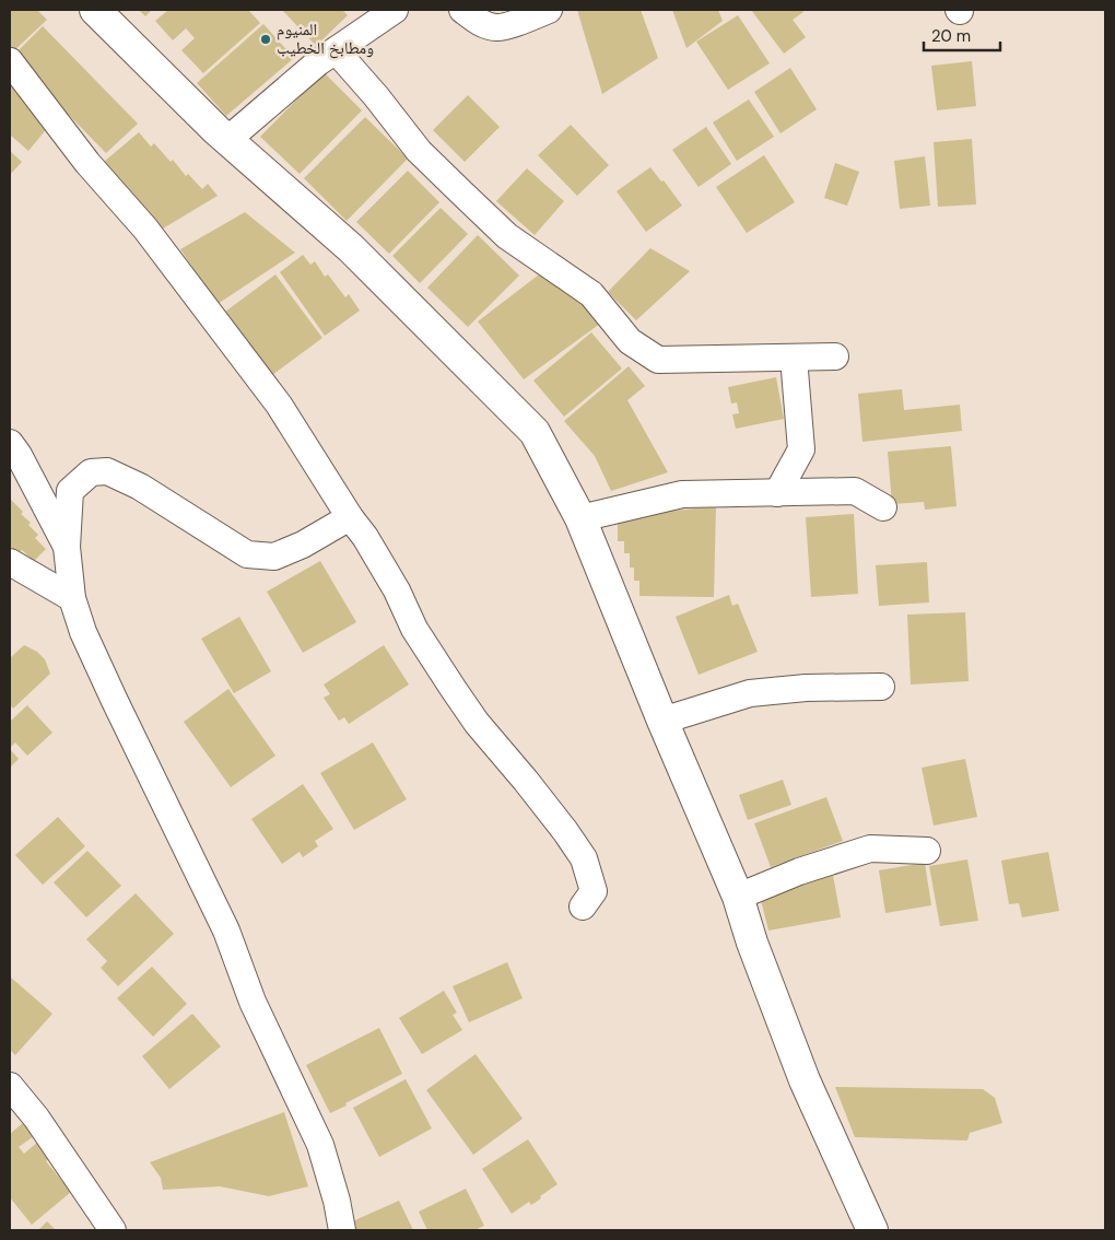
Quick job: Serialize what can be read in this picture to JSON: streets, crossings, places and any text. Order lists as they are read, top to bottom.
{
  "places": ["المنيوم ومطابخ الخطيب"],
  "scale_bar": "20 m"
}
